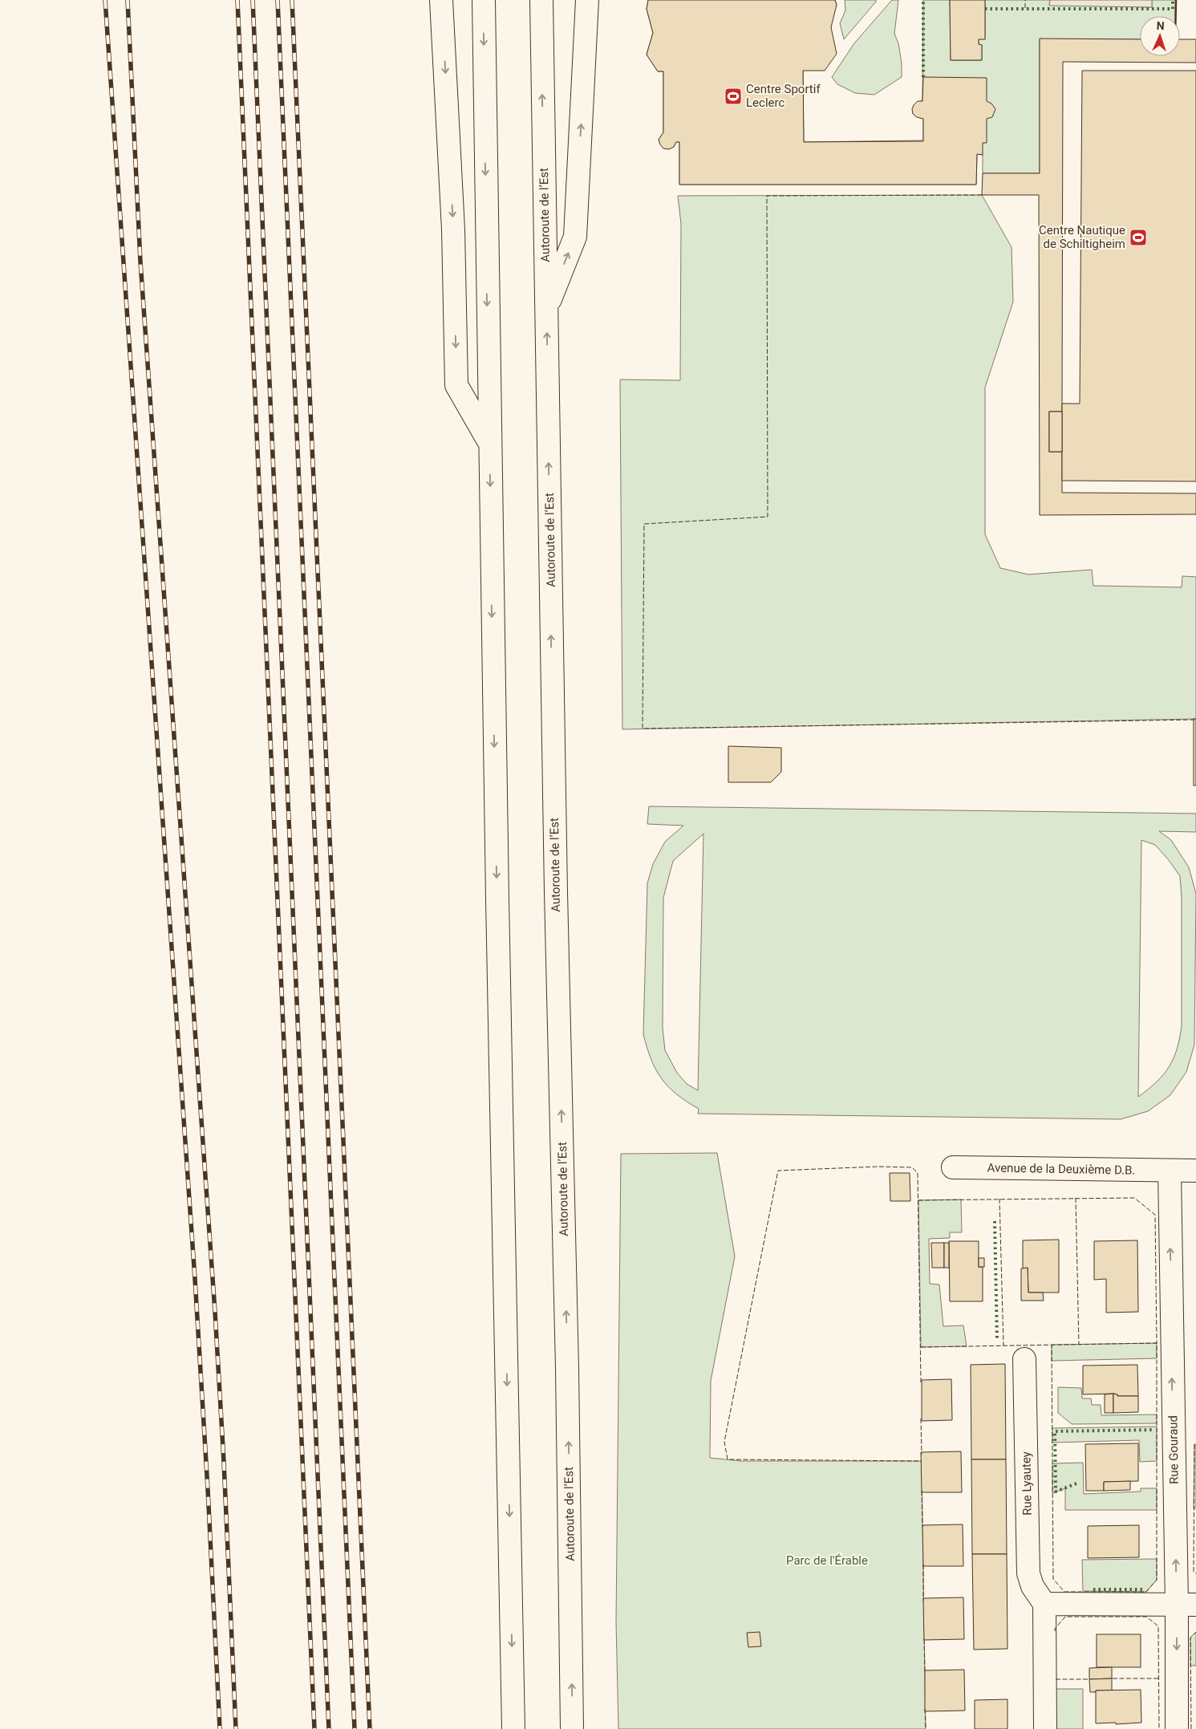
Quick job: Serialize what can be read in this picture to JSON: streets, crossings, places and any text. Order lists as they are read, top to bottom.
{
  "streets": {
    "main road": [
      "Autoroute de l’Est",
      "Avenue de la Deuxième D.B.",
      "Rue Gouraud",
      "Rue Lyautey"
    ]
  },
  "crossings": [
    ["Avenue de la Deuxième D.B.", "Rue Gouraud"]
  ],
  "parks": ["Parc de l'Érable"],
  "places": {
    "sports": ["Centre Sportif Leclerc", "Centre Nautique de Schiltigheim"]
  },
  "north": "top"
}
